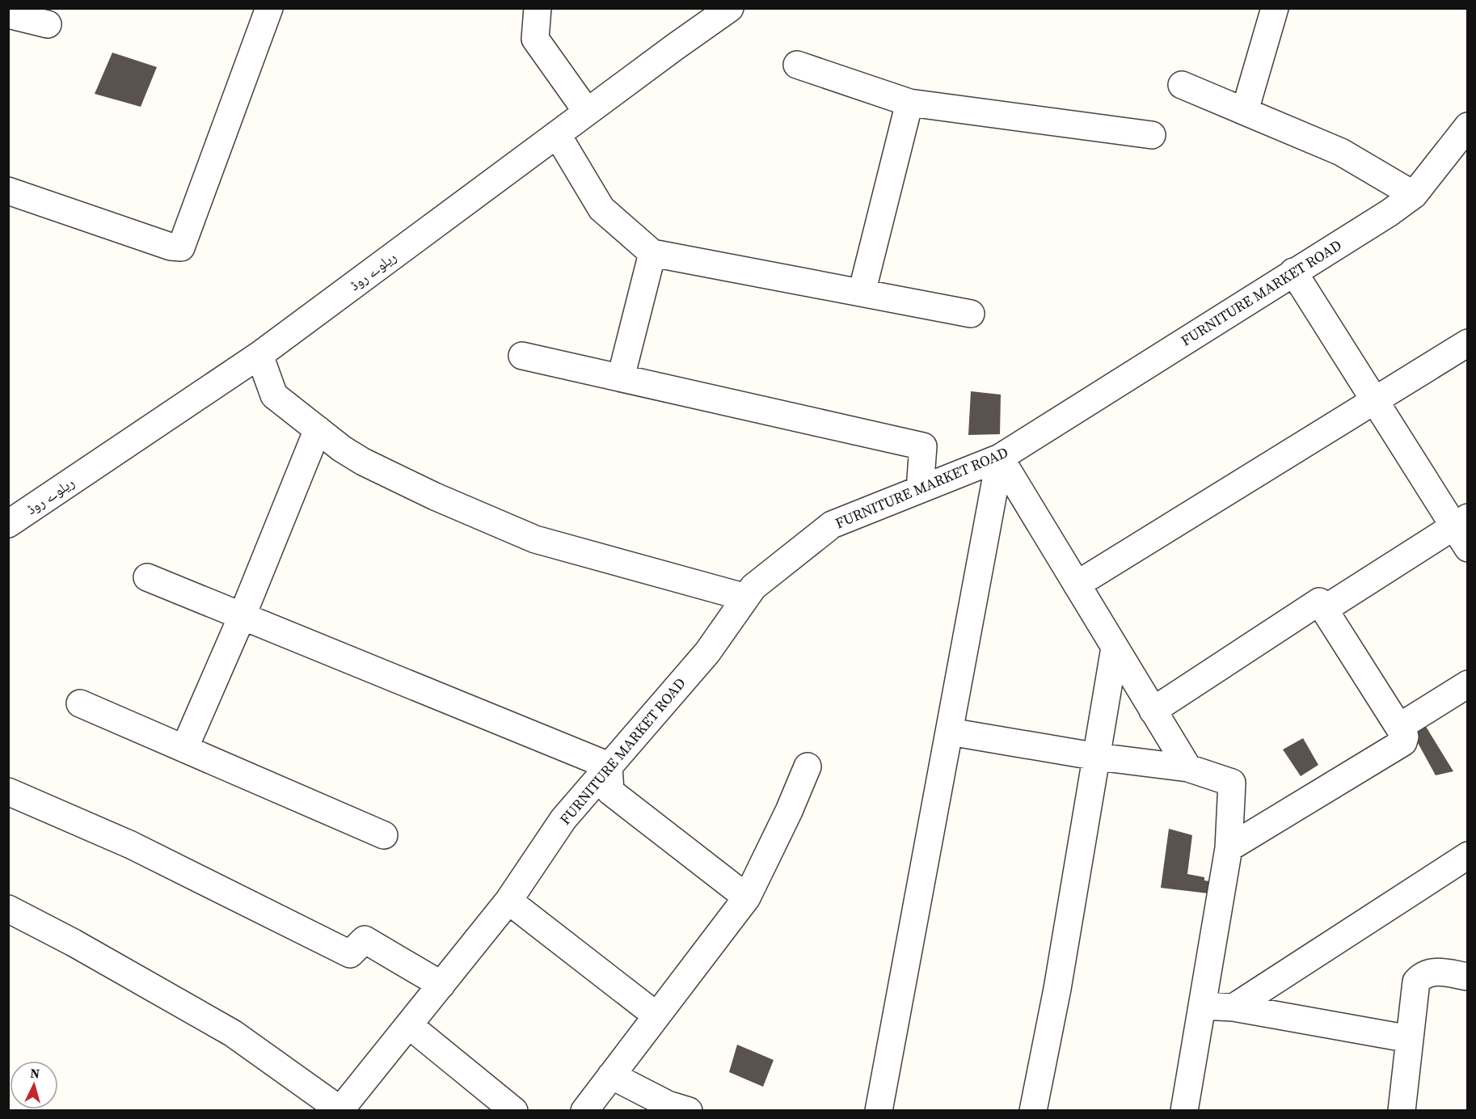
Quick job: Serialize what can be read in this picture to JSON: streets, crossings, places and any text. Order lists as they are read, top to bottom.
{
  "streets": {
    "street": ["ریلوے روڈ", "FURNITURE MARKET ROAD"]
  },
  "north": "top"
}
